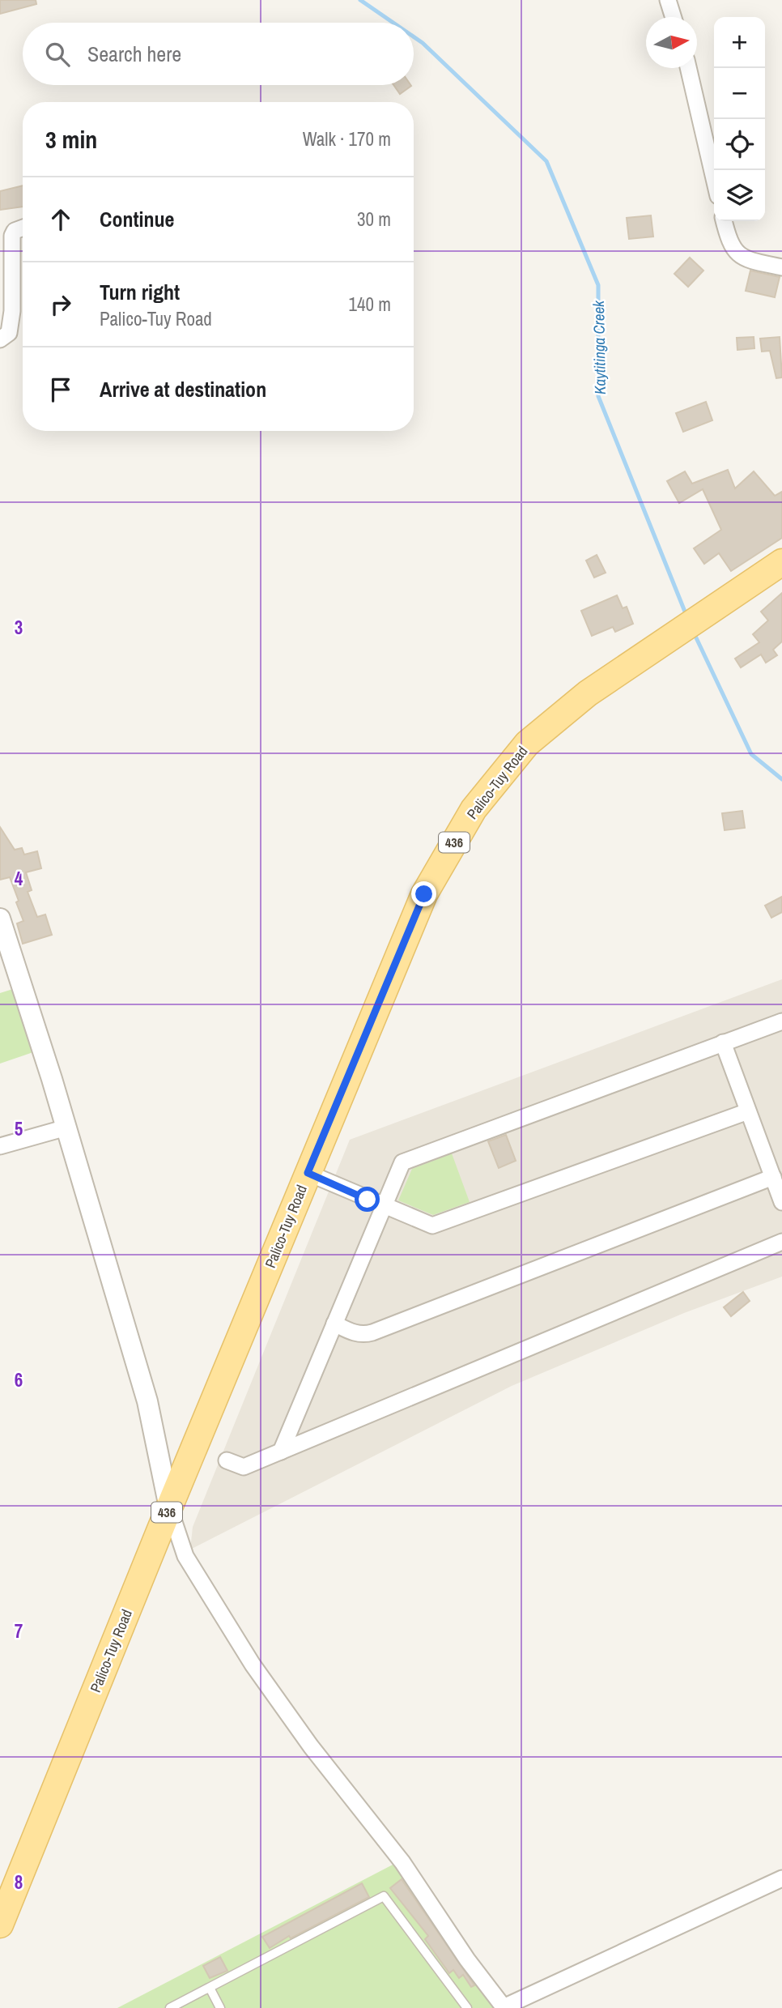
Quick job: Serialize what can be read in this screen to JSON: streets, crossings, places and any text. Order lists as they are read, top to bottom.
{
  "streets": {
    "main road": ["Palico-Tuy Road", "436"]
  },
  "water": ["Kaytitinga Creek"],
  "north": "right",
  "page": {
    "map_buttons": ["+", "−"],
    "search": "Search here",
    "heading": ["3 min", "Walk · 170 m"],
    "list": [
      ["Continue", "30 m"],
      ["Turn right", "Palico-Tuy Road", "140 m"],
      "Arrive at destination"
    ]
  },
  "grid": {
    "rows": [
      "3",
      "4",
      "5",
      "6",
      "7",
      "8"
    ]
  }
}
